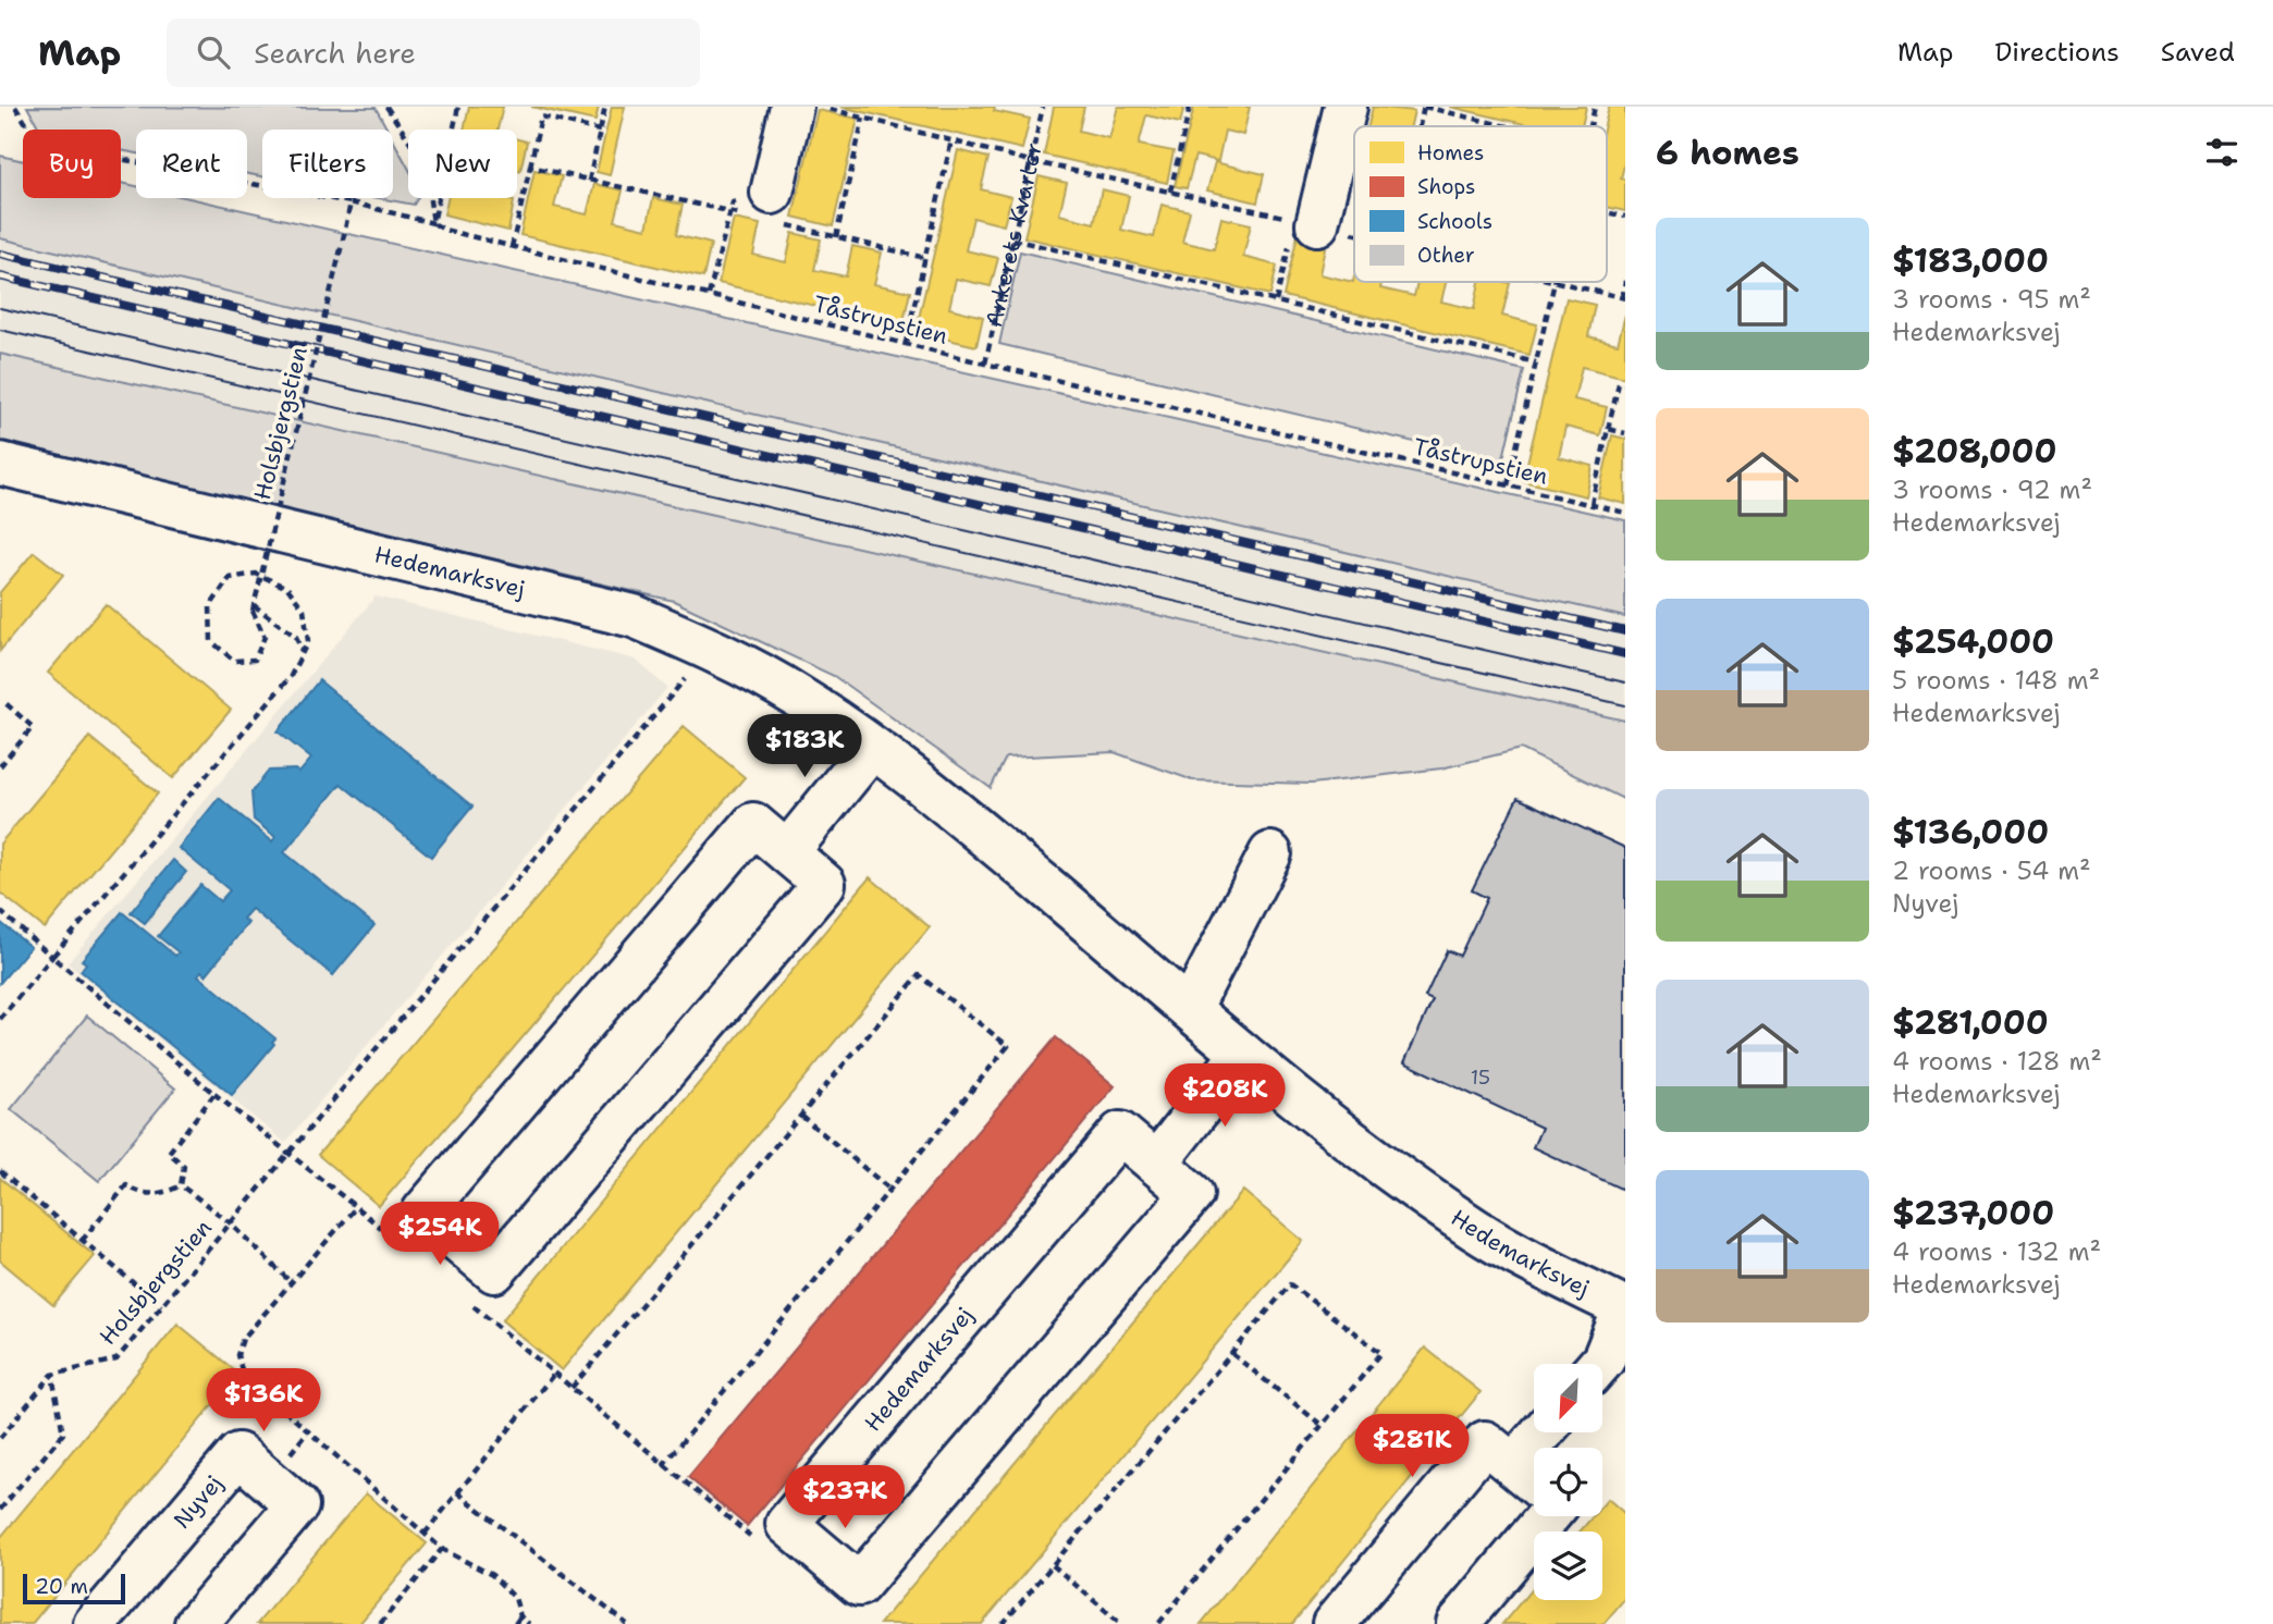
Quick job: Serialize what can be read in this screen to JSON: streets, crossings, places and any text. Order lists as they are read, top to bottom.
{
  "streets": {
    "street": ["Hedemarksvej", "Nyvej"],
    "path": ["Ankerets Kvarter", "Tåstrupstien", "Holsbjergstien"]
  },
  "crossings": [
    ["Ankerets Kvarter", "Tåstrupstien"],
    ["Tåstrupstien", "Holsbjergstien"],
    ["Holsbjergstien", "Hedemarksvej"]
  ],
  "house_numbers": ["15"],
  "legend": [
    "Homes",
    "Shops",
    "Schools",
    "Other"
  ],
  "scale_bar": "20 m",
  "north": "bottom left",
  "page": {
    "header": "Map",
    "search": "Search here",
    "nav": ["Map", "Directions", "Saved"],
    "heading": "6 homes",
    "chip": [
      "Buy",
      "Rent",
      "Filters",
      "New"
    ],
    "list": [
      {
        "name": "$183,000",
        "note": "3 rooms · 95 m² · Hedemarksvej"
      },
      {
        "name": "$208,000",
        "note": "3 rooms · 92 m² · Hedemarksvej"
      },
      {
        "name": "$254,000",
        "note": "5 rooms · 148 m² · Hedemarksvej"
      },
      {
        "name": "$136,000",
        "note": "2 rooms · 54 m² · Nyvej"
      },
      {
        "name": "$281,000",
        "note": "4 rooms · 128 m² · Hedemarksvej"
      },
      {
        "name": "$237,000",
        "note": "4 rooms · 132 m² · Hedemarksvej"
      }
    ],
    "price": [
      "$183K",
      "$208K",
      "$254K",
      "$136K",
      "$281K",
      "$237K"
    ],
    "scale": "20 m"
  }
}
